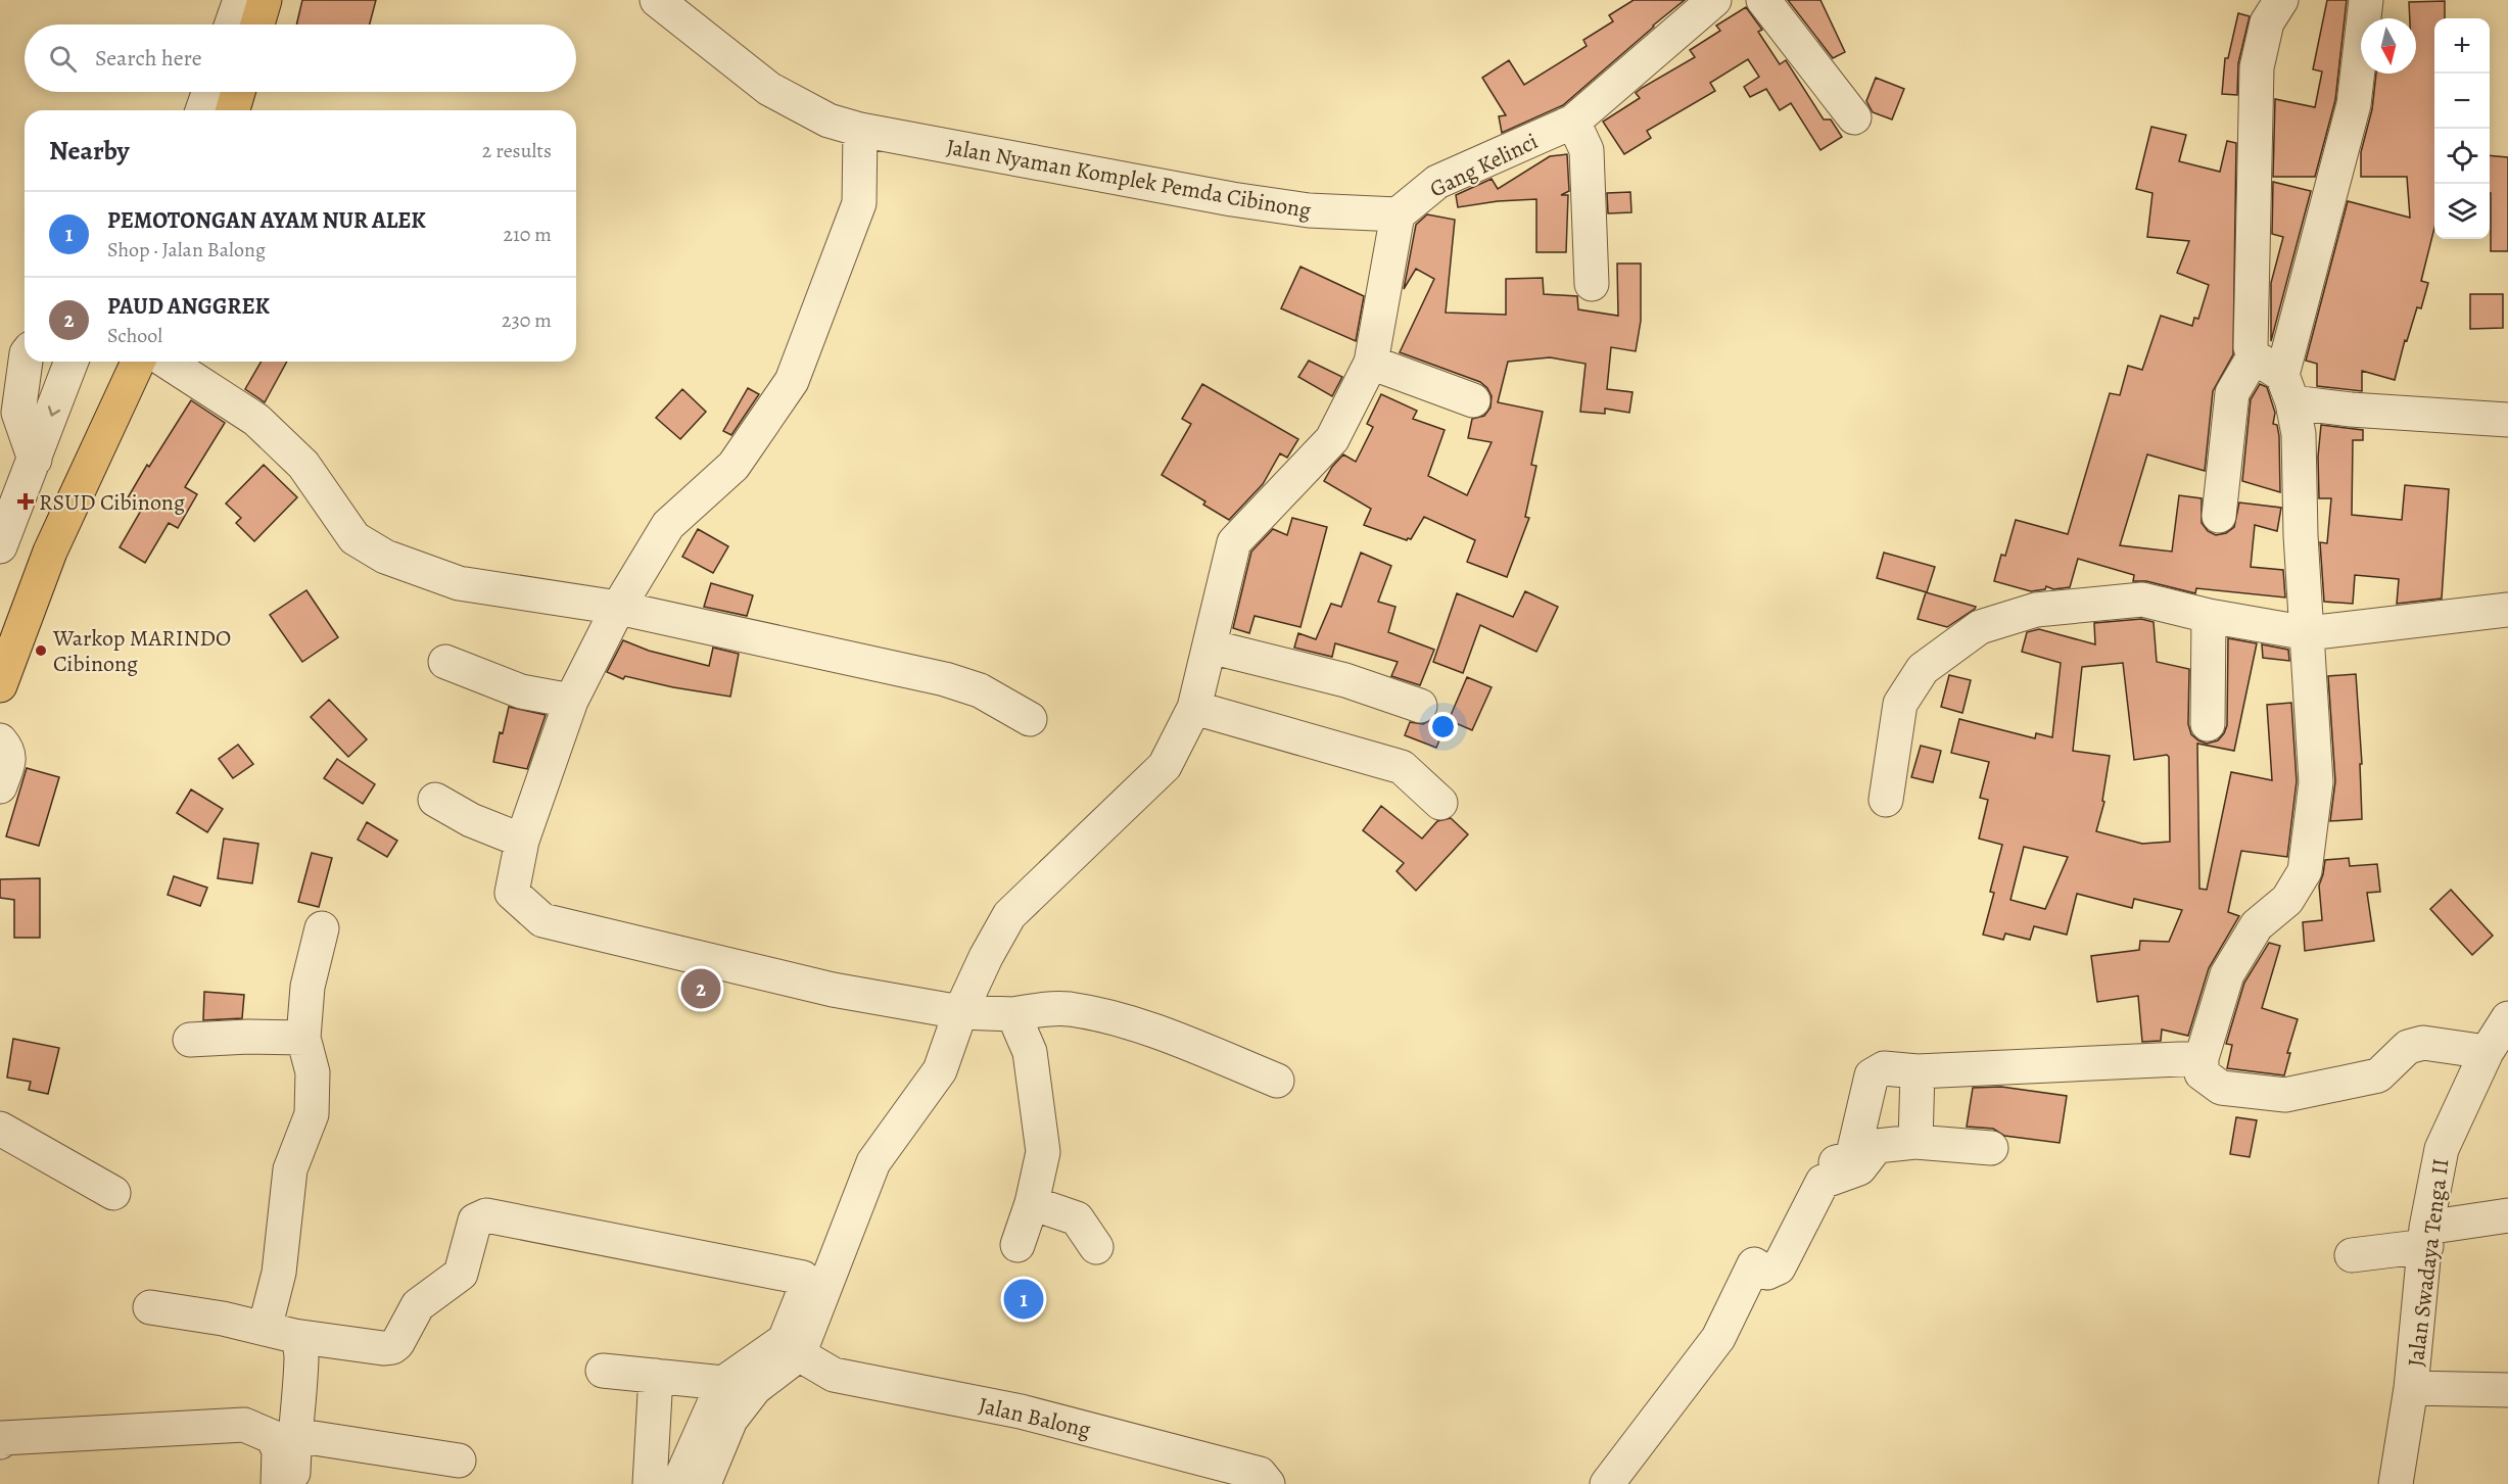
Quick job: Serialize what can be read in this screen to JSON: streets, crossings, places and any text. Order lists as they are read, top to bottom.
{
  "streets": {
    "street": [
      "Gang Kelinci",
      "Jalan Nyaman Komplek Pemda Cibinong",
      "Jalan Swadaya Tenga II",
      "Jalan Balong"
    ]
  },
  "crossings": [
    ["Gang Kelinci", "Jalan Nyaman Komplek Pemda Cibinong"]
  ],
  "places": {
    "health": ["RSUD Cibinong"],
    "other": ["Warkop MARINDO Cibinong"]
  },
  "north": "bottom",
  "page": {
    "map_buttons": ["+", "−"],
    "search": "Search here",
    "heading": ["Nearby", "2 results"],
    "list": [
      {
        "mark": "1",
        "name": "PEMOTONGAN AYAM NUR ALEK",
        "note": "Shop · Jalan Balong",
        "value": "210 m"
      },
      {
        "mark": "2",
        "name": "PAUD ANGGREK",
        "note": "School",
        "value": "230 m"
      }
    ],
    "pins": ["2", "1"]
  }
}
